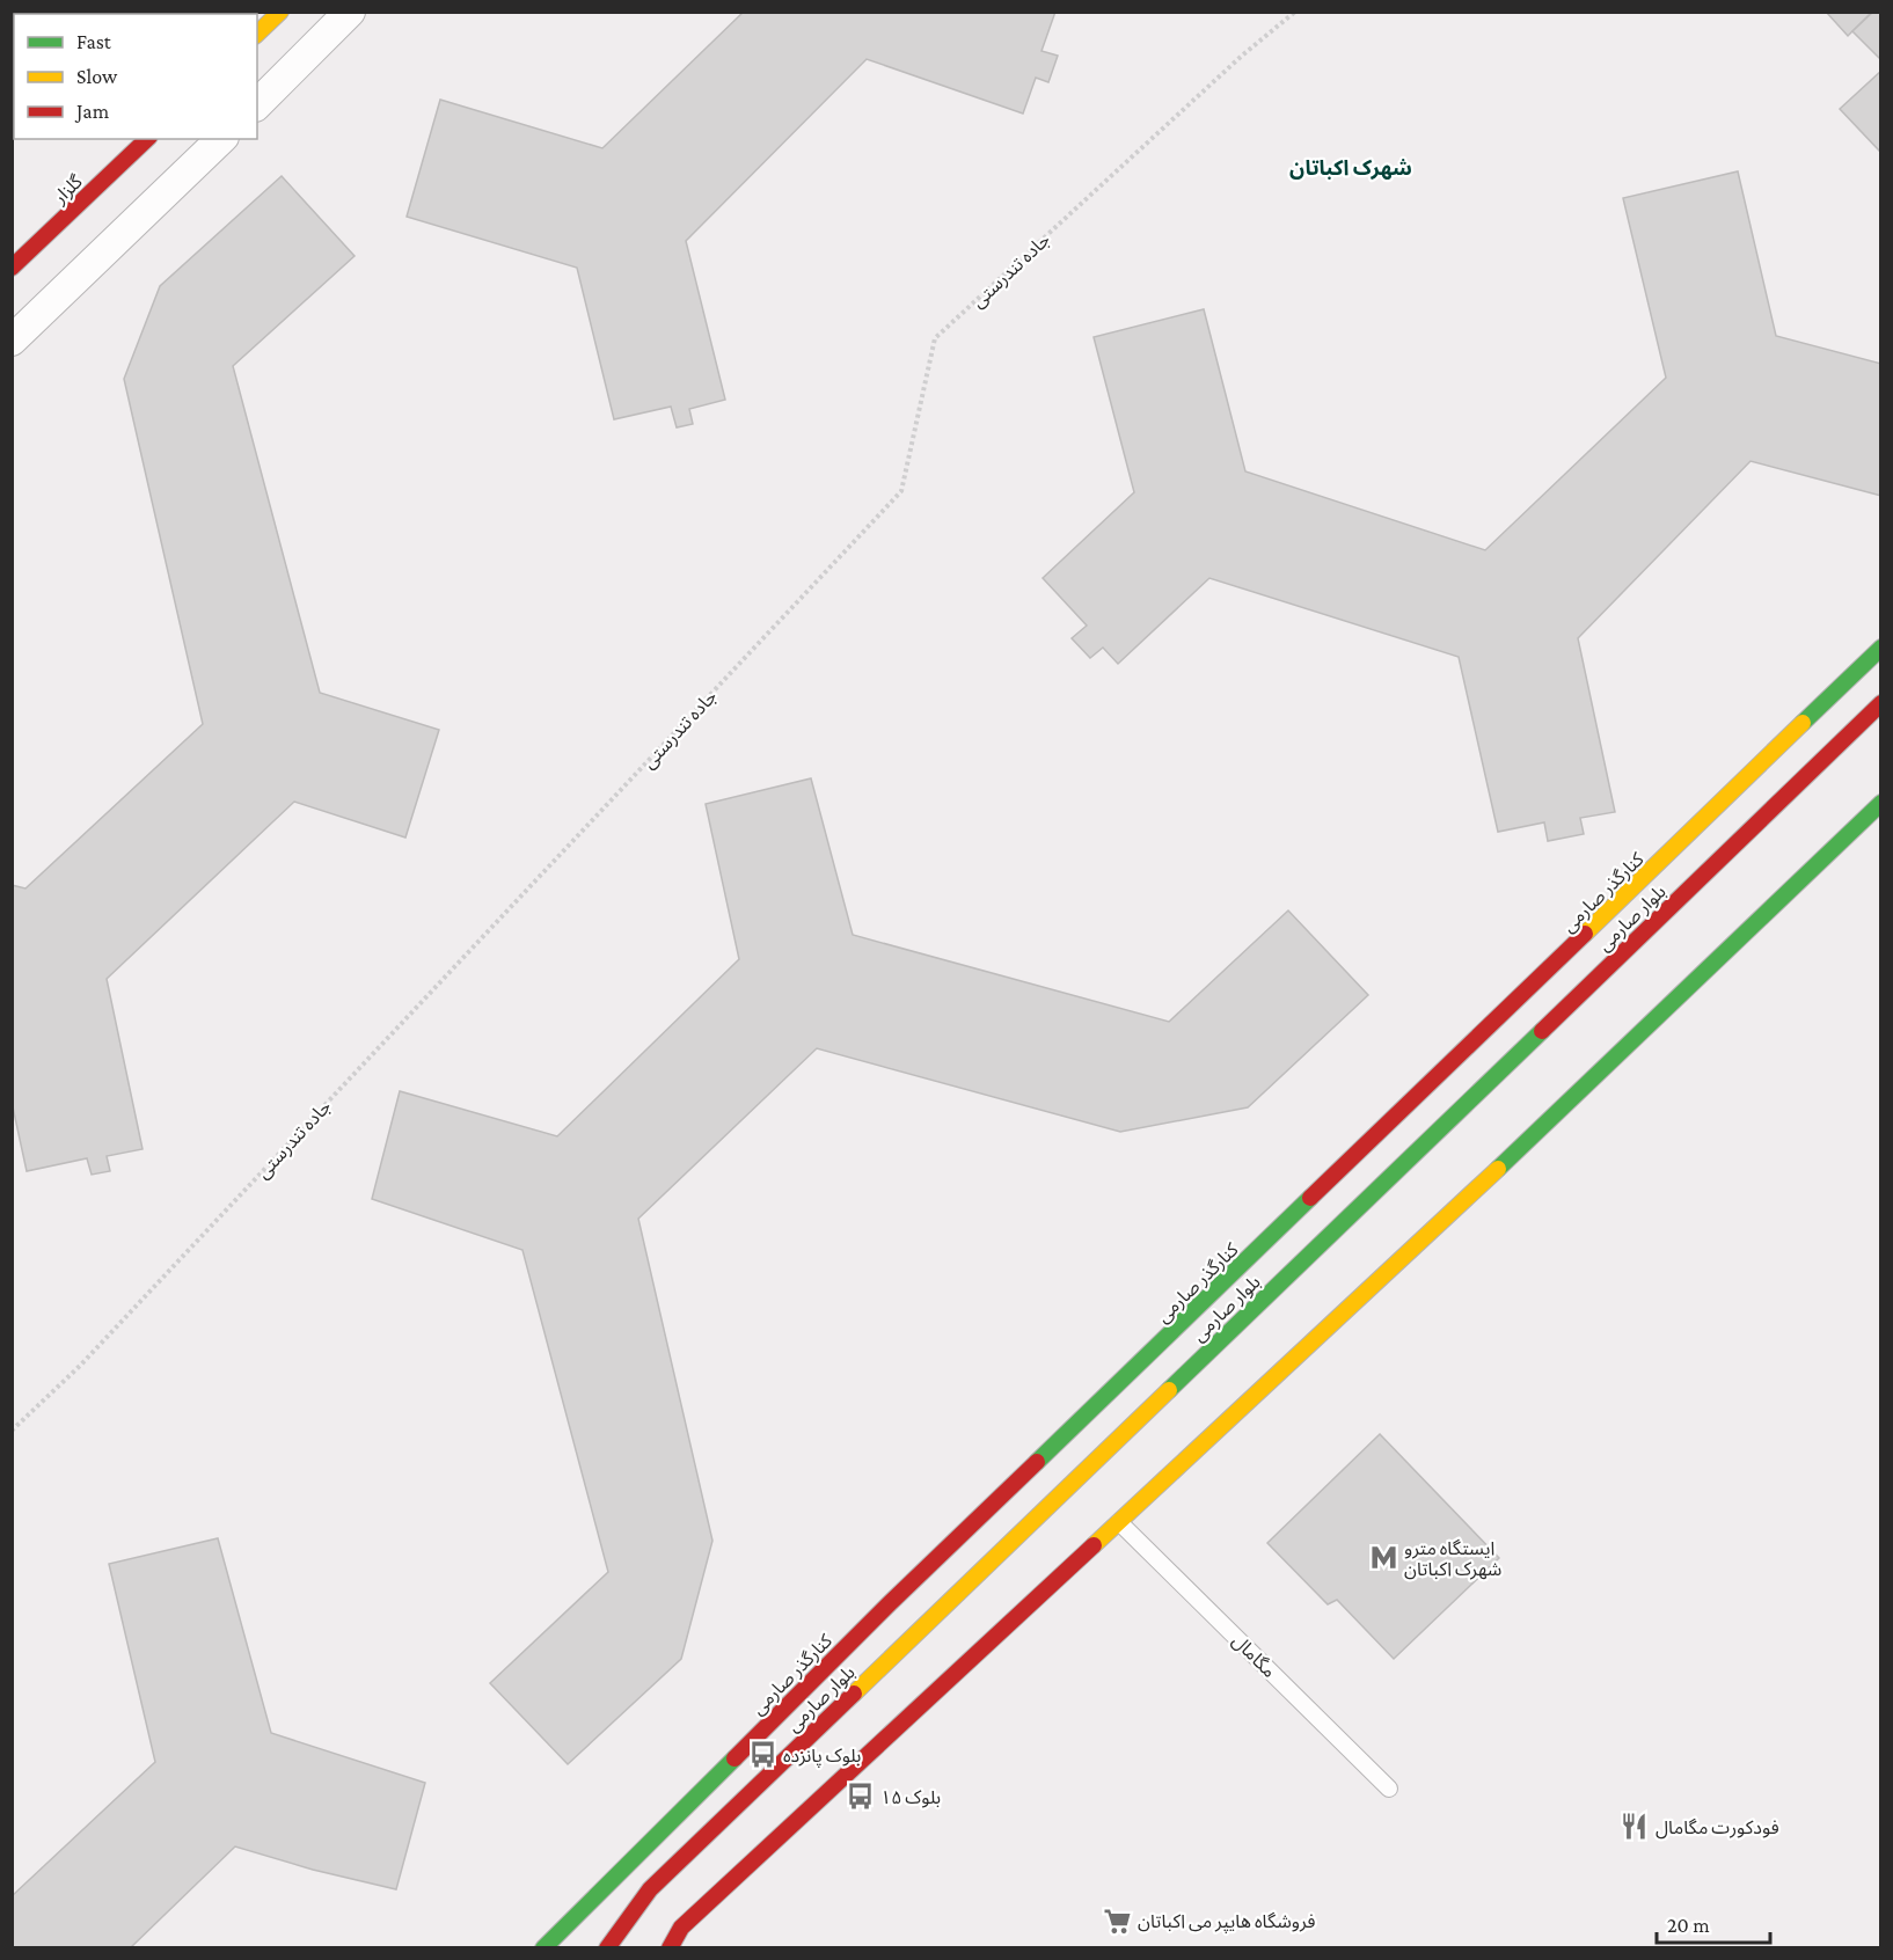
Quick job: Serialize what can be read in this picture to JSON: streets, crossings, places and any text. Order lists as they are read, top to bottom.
{
  "streets": {
    "street": ["گلزار", "کنارگذر صارمی", "بلوار صارمی"],
    "lane": ["مگامال"],
    "path": ["جاده تندرستی"]
  },
  "districts": ["شهرک اکباتان"],
  "places": {
    "metro station": ["ایستگاه مترو شهرک اکباتان"],
    "bus stop": ["بلوک پانزده", "بلوک ۱۵"],
    "restaurant": ["فودکورت مگامال"],
    "supermarket": ["فروشگاه هایپر می اکباتان"]
  },
  "legend": ["Fast", "Slow", "Jam"],
  "scale_bar": "20 m"
}
